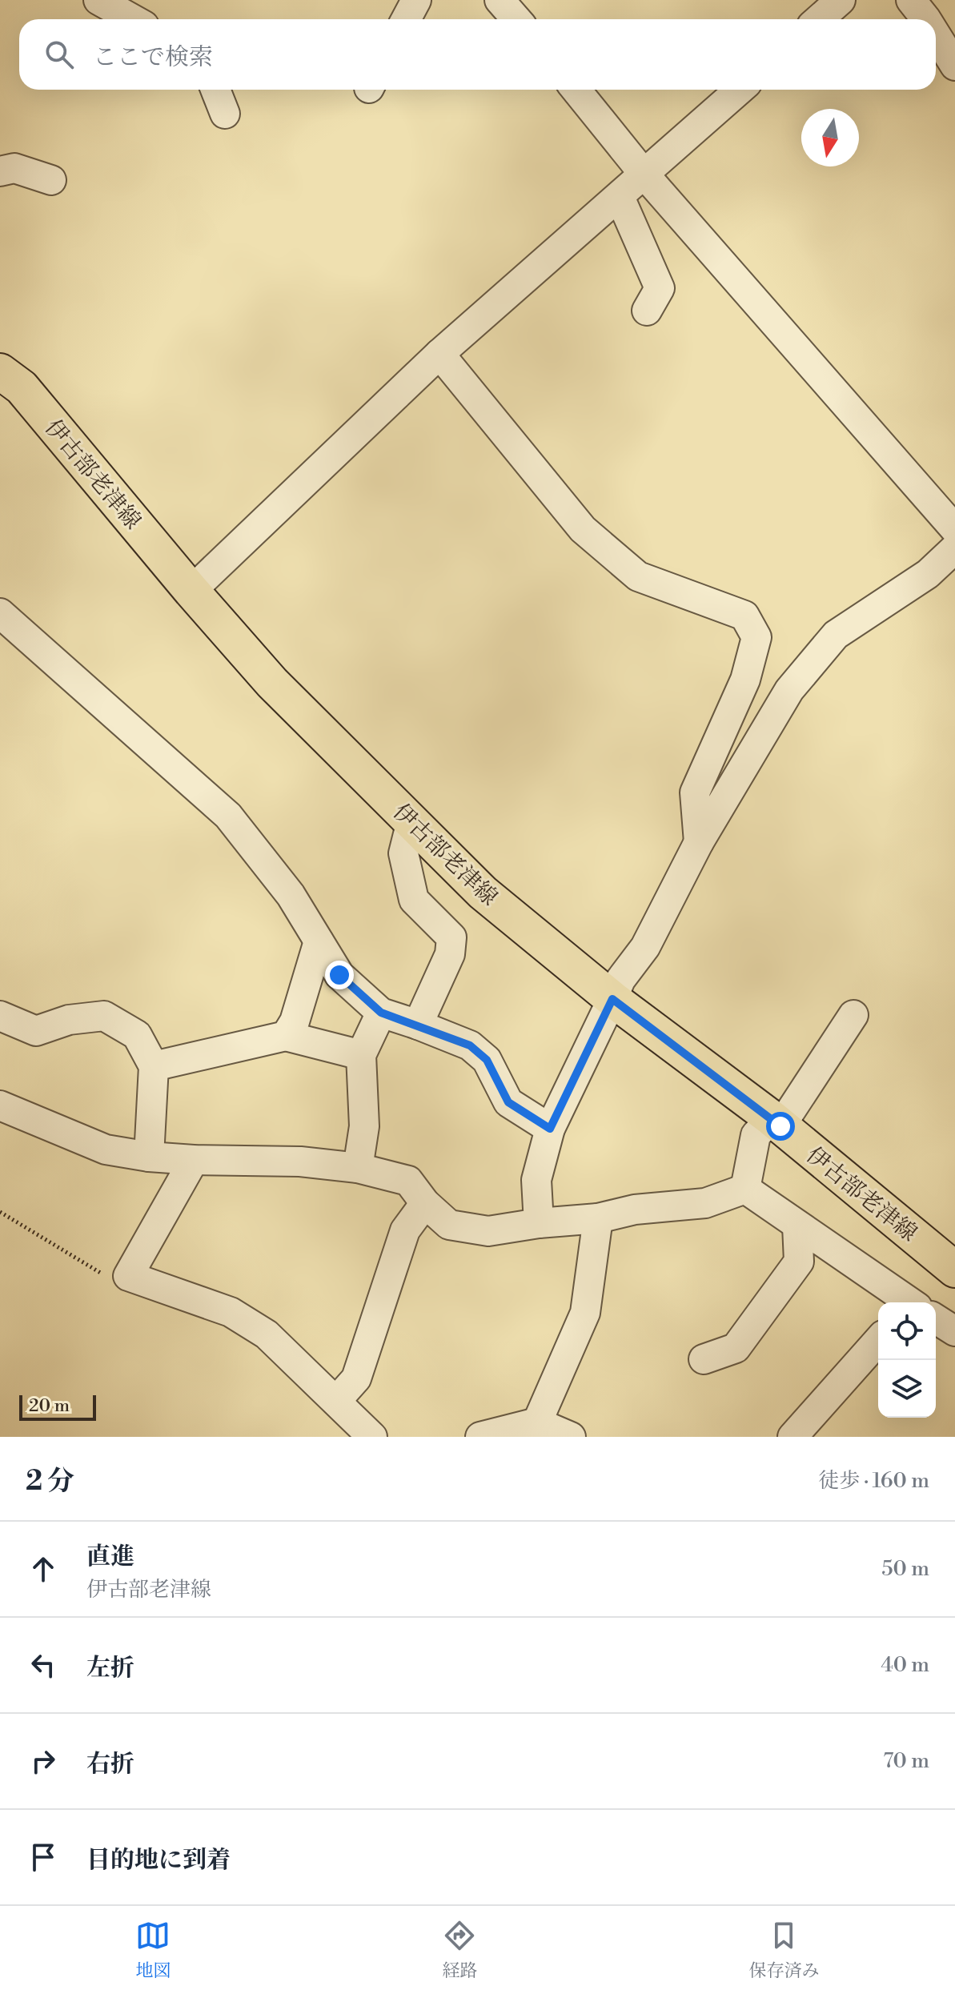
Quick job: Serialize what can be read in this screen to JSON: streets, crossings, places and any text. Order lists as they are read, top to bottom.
{
  "streets": {
    "main road": ["伊古部老津線"]
  },
  "scale_bar": "20 m",
  "north": "bottom",
  "page": {
    "search": "ここで検索",
    "scale": "20 m",
    "heading": ["2 分", "徒歩 · 160 m"],
    "list": [
      ["直進", "伊古部老津線", "50 m"],
      ["左折", "40 m"],
      ["右折", "70 m"],
      "目的地に到着"
    ],
    "nav": ["地図", "経路", "保存済み"]
  }
}
